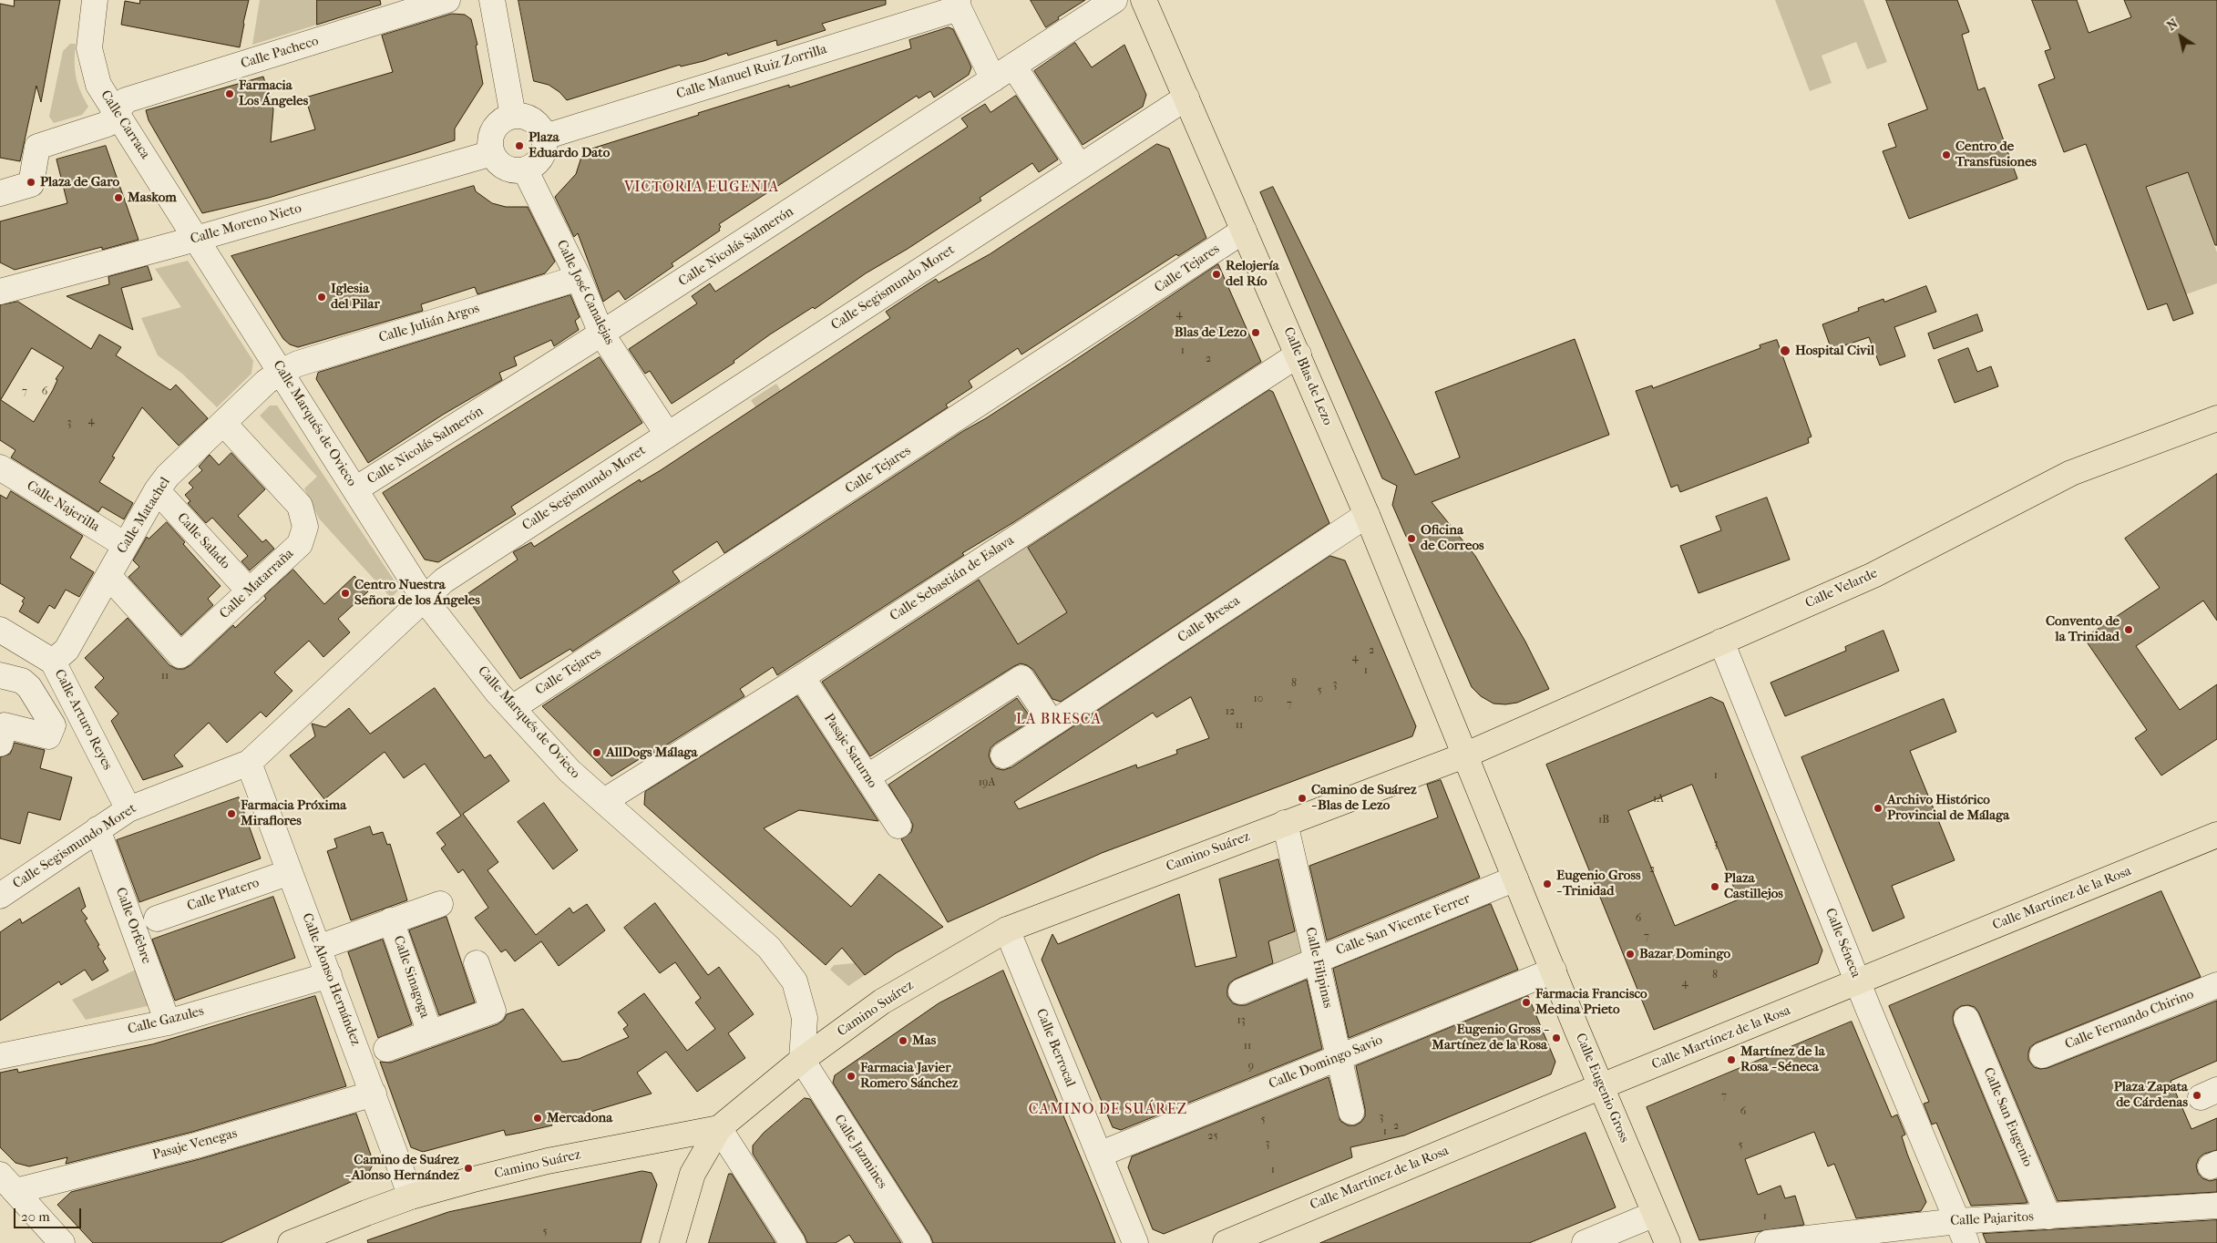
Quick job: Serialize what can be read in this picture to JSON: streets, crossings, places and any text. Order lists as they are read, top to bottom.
{
  "streets": {
    "main road": [
      "Calle Blas de Lezo",
      "Calle Velarde",
      "Camino Suárez",
      "Calle Martínez de la Rosa",
      "Calle Eugenio Gross"
    ],
    "street": [
      "Calle Pacheco",
      "Calle Manuel Ruiz Zorrilla",
      "Calle Carraca",
      "Calle Moreno Nieto",
      "Calle Nicolás Salmerón",
      "Calle Tejares",
      "Calle Segismundo Moret",
      "Calle José Canalejas",
      "Calle Julián Argos",
      "Calle Marqués de Ovieco",
      "Calle Najerilla",
      "Calle Matachel",
      "Calle Salado",
      "Calle Sebastián de Eslava",
      "Calle Matarraña",
      "Calle Bresca",
      "Calle Arturo Reyes",
      "Pasaje Saturno",
      "Calle Platero",
      "Calle San Vicente Ferrer",
      "Calle Orfebre",
      "Calle Séneca",
      "Calle Filipinas",
      "Calle Sinagoga",
      "Calle Alonso Hernández",
      "Calle Fernando Chirino",
      "Calle Gazules",
      "Calle Berrocal",
      "Calle Domingo Savio",
      "Calle San Eugenio",
      "Pasaje Venegas",
      "Calle Jazmines",
      "Calle Pajaritos"
    ]
  },
  "crossings": [
    ["Calle Pacheco", "Calle Carraca"],
    ["Calle Manuel Ruiz Zorrilla", "Calle Moreno Nieto"],
    ["Calle Manuel Ruiz Zorrilla", "Calle José Canalejas"],
    ["Calle Carraca", "Calle Moreno Nieto"],
    ["Calle Carraca", "Calle Marqués de Ovieco"],
    ["Calle Moreno Nieto", "Calle José Canalejas"],
    ["Calle Moreno Nieto", "Calle Marqués de Ovieco"],
    ["Calle Nicolás Salmerón", "Calle José Canalejas"],
    ["Calle Nicolás Salmerón", "Calle Marqués de Ovieco"],
    ["Calle Tejares", "Calle Blas de Lezo"],
    ["Calle Tejares", "Calle Marqués de Ovieco"],
    ["Calle Segismundo Moret", "Calle José Canalejas"],
    ["Calle Segismundo Moret", "Calle Blas de Lezo"],
    ["Calle Segismundo Moret", "Calle Marqués de Ovieco"],
    ["Calle Segismundo Moret", "Calle Arturo Reyes"],
    ["Calle Segismundo Moret", "Calle Orfebre"],
    ["Calle Segismundo Moret", "Calle Alonso Hernández"],
    ["Calle José Canalejas", "Calle Julián Argos"],
    ["Calle Julián Argos", "Calle Marqués de Ovieco"],
    ["Calle Julián Argos", "Calle Matachel"],
    ["Calle Blas de Lezo", "Calle Sebastián de Eslava"],
    ["Calle Blas de Lezo", "Calle Velarde"],
    ["Calle Blas de Lezo", "Calle Bresca"],
    ["Calle Blas de Lezo", "Camino Suárez"],
    ["Calle Blas de Lezo", "Calle Eugenio Gross"],
    ["Calle Marqués de Ovieco", "Calle Matachel"],
    ["Calle Marqués de Ovieco", "Calle Sebastián de Eslava"],
    ["Calle Marqués de Ovieco", "Camino Suárez"],
    ["Calle Marqués de Ovieco", "Calle Jazmines"],
    ["Calle Najerilla", "Calle Matachel"],
    ["Calle Matachel", "Calle Salado"],
    ["Calle Matachel", "Calle Matarraña"],
    ["Calle Matachel", "Calle Arturo Reyes"],
    ["Calle Salado", "Calle Matarraña"],
    ["Calle Sebastián de Eslava", "Pasaje Saturno"],
    ["Calle Velarde", "Camino Suárez"],
    ["Calle Velarde", "Calle Séneca"],
    ["Calle Velarde", "Calle Eugenio Gross"],
    ["Camino Suárez", "Calle Filipinas"],
    ["Camino Suárez", "Calle Alonso Hernández"],
    ["Camino Suárez", "Calle Berrocal"],
    ["Camino Suárez", "Calle Eugenio Gross"],
    ["Camino Suárez", "Calle Jazmines"],
    ["Calle Platero", "Calle Alonso Hernández"],
    ["Calle Martínez de la Rosa", "Calle Séneca"],
    ["Calle Martínez de la Rosa", "Calle Eugenio Gross"],
    ["Calle San Vicente Ferrer", "Calle Filipinas"],
    ["Calle San Vicente Ferrer", "Calle Eugenio Gross"],
    ["Calle Orfebre", "Calle Gazules"],
    ["Calle Séneca", "Calle Pajaritos"],
    ["Calle Filipinas", "Calle Domingo Savio"],
    ["Calle Sinagoga", "Calle Alonso Hernández"],
    ["Calle Alonso Hernández", "Calle Gazules"],
    ["Calle Alonso Hernández", "Pasaje Venegas"],
    ["Calle Berrocal", "Calle Domingo Savio"],
    ["Calle Domingo Savio", "Calle Eugenio Gross"],
    ["Calle San Eugenio", "Calle Pajaritos"]
  ],
  "districts": ["VICTORIA EUGENIA", "LA BRESCA", "CAMINO DE SUÁREZ"],
  "places": [
    "Farmacia Los Ángeles",
    "Plaza Eduardo Dato",
    "Centro de Transfusiones",
    "Plaza de Garo",
    "Maskom",
    "Relojería del Río",
    "Iglesia del Pilar",
    "Blas de Lezo",
    "Hospital Civil",
    "Oficina de Correos",
    "Centro Nuestra Señora de los Ángeles",
    "Convento de la Trinidad",
    "AllDogs Málaga",
    "Camino de Suárez - Blas de Lezo",
    "Archivo Histórico Provincial de Málaga",
    "Farmacia Próxima Miraflores",
    "Eugenio Gross - Trinidad",
    "Plaza Castillejos",
    "Bazar Domingo",
    "Farmacia Francisco Medina Prieto",
    "Eugenio Gross - Martínez de la Rosa",
    "Mas",
    "Martínez de la Rosa - Séneca",
    "Farmacia Javier Romero Sánchez",
    "Plaza Zapata de Cárdenas",
    "Mercadona",
    "Camino de Suárez - Alonso Hernández"
  ],
  "house_numbers": [
    "4",
    "1",
    "2",
    "7",
    "6",
    "4",
    "3",
    "2",
    "4",
    "1",
    "11",
    "8",
    "3",
    "5",
    "10",
    "7",
    "12",
    "11",
    "1",
    "19A",
    "1A",
    "1B",
    "3",
    "2",
    "6",
    "7",
    "8",
    "4",
    "13",
    "11",
    "9",
    "7",
    "6",
    "3",
    "5",
    "2",
    "1",
    "25",
    "3",
    "5",
    "1",
    "1",
    "5"
  ],
  "scale_bar": "20 m",
  "north": "top left"
}
